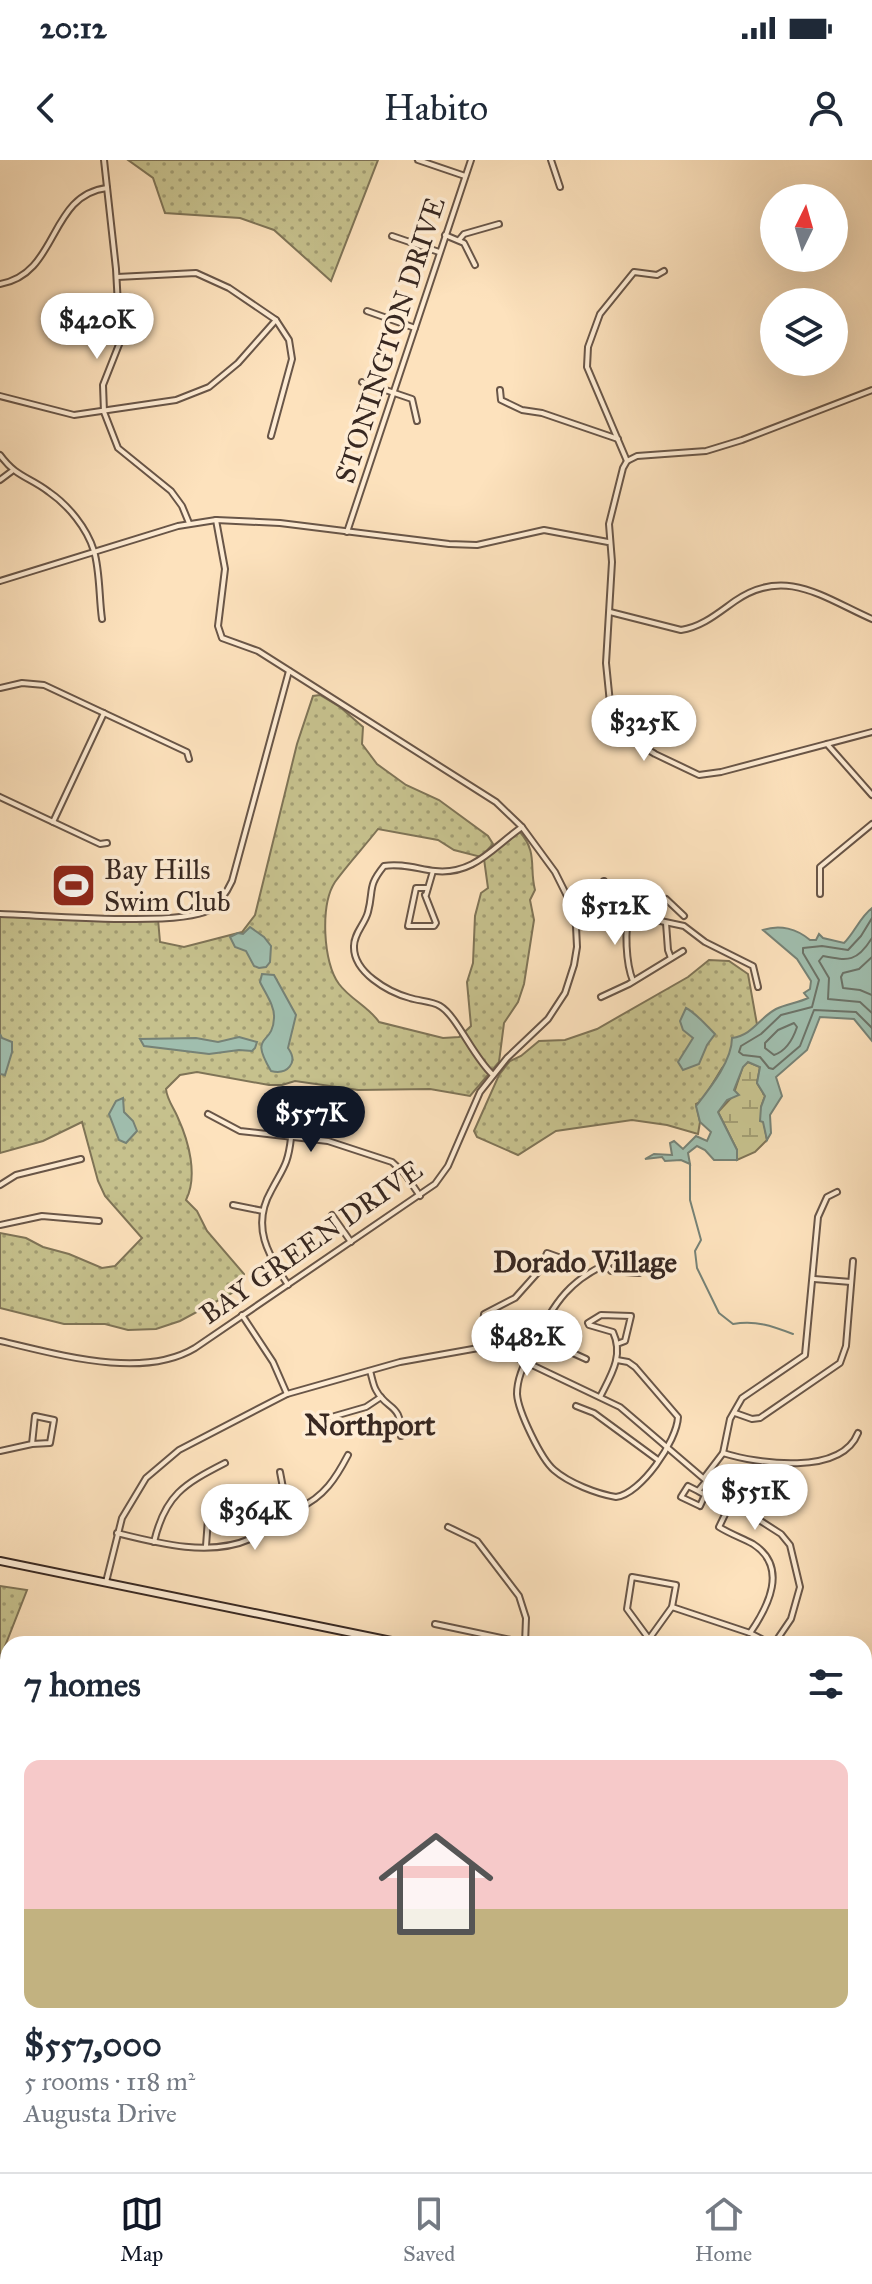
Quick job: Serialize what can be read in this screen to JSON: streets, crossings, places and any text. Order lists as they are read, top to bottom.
{
  "streets": {
    "street": ["STONINGTON DRIVE", "BAY GREEN DRIVE"]
  },
  "districts": ["Dorado Village", "Northport"],
  "places": {
    "sports": ["Bay Hills Swim Club"]
  },
  "north": "top",
  "page": {
    "status": "20:12",
    "header": "Habito",
    "price": [
      "$420K",
      "$325K",
      "$512K",
      "$557K",
      "$482K",
      "$551K",
      "$364K"
    ],
    "heading": "7 homes",
    "list": [
      {
        "name": "$557,000",
        "note": "5 rooms · 118 m² · Augusta Drive"
      }
    ],
    "tabs": ["Map", "Saved", "Home"]
  }
}
